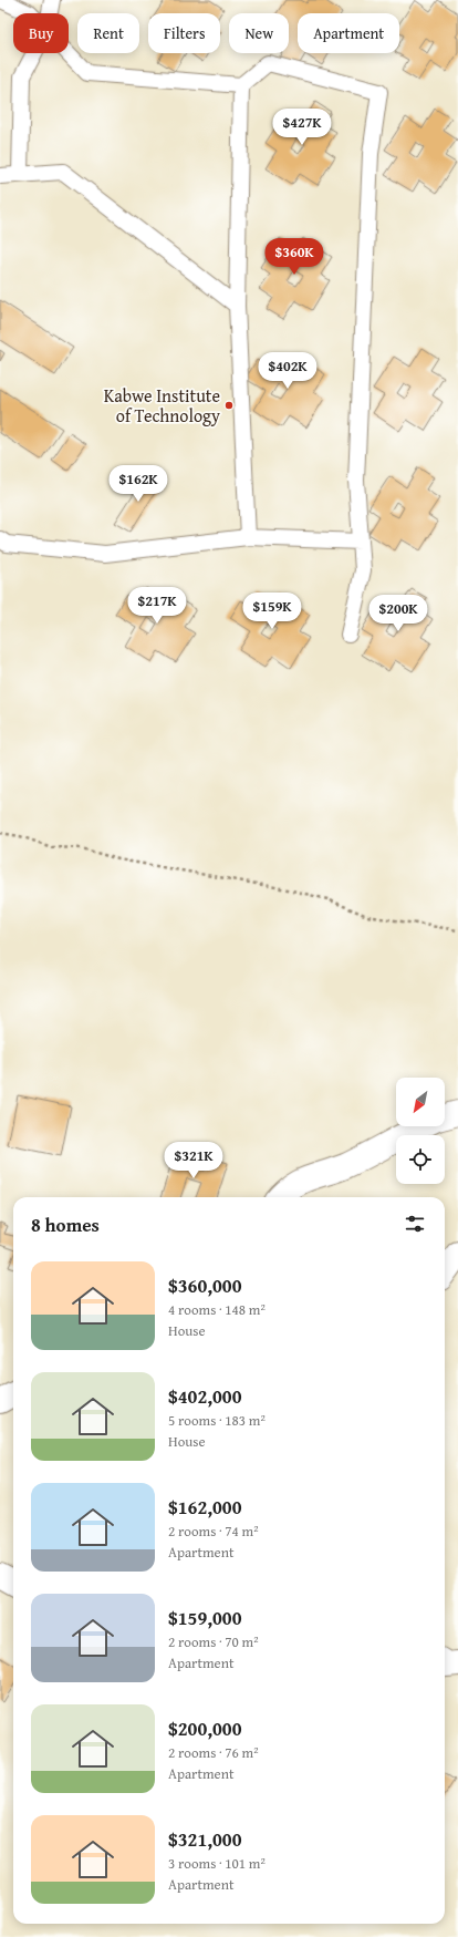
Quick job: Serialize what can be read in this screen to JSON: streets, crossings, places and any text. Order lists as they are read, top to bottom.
{
  "places": ["Kabwe Institute of Technology"],
  "north": "bottom left",
  "page": {
    "chip": [
      "Buy",
      "Rent",
      "Filters",
      "New",
      "Apartment"
    ],
    "price": [
      "$427K",
      "$360K",
      "$402K",
      "$162K",
      "$217K",
      "$159K",
      "$200K",
      "$321K"
    ],
    "heading": "8 homes",
    "list": [
      {
        "name": "$360,000",
        "note": "4 rooms · 148 m² · House"
      },
      {
        "name": "$402,000",
        "note": "5 rooms · 183 m² · House"
      },
      {
        "name": "$162,000",
        "note": "2 rooms · 74 m² · Apartment"
      },
      {
        "name": "$159,000",
        "note": "2 rooms · 70 m² · Apartment"
      },
      {
        "name": "$200,000",
        "note": "2 rooms · 76 m² · Apartment"
      },
      {
        "name": "$321,000",
        "note": "3 rooms · 101 m² · Apartment"
      }
    ]
  }
}
